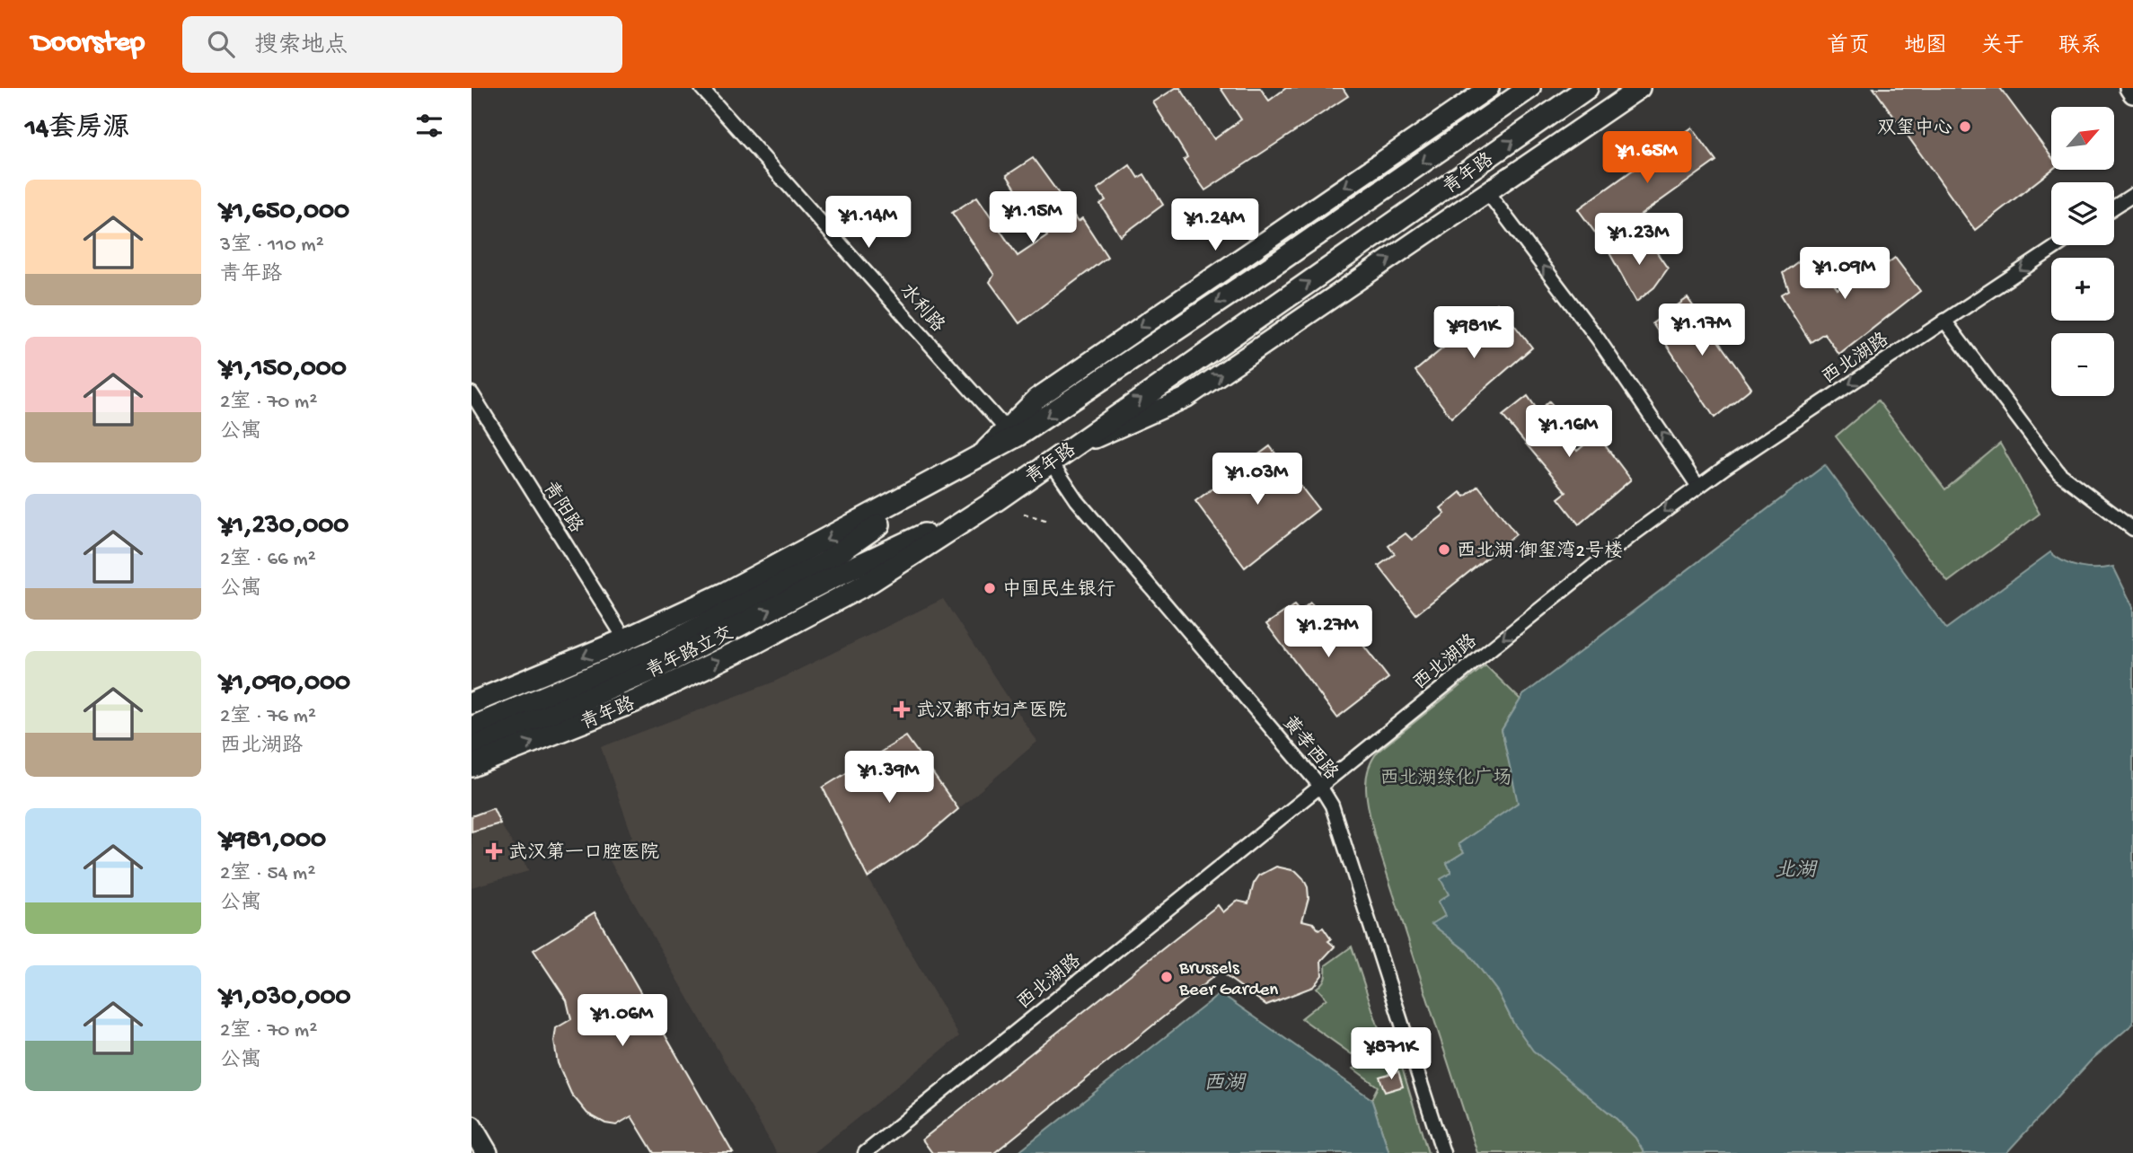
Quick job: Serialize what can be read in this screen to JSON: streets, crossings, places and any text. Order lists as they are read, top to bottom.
{
  "streets": {
    "main road": ["青年路", "青年路立交"],
    "street": [
      "水利路",
      "西北湖路",
      "青阳路",
      "黄孝西路"
    ]
  },
  "crossings": [
    ["青年路", "水利路"],
    ["青年路", "青阳路"],
    ["青年路", "黄孝西路"],
    ["西北湖路", "黄孝西路"]
  ],
  "one_way": ["西北湖路"],
  "water": ["北湖", "西湖"],
  "parks": ["西北湖绿化广场"],
  "places": {
    "other": [
      "双玺中心",
      "西北湖·御玺湾2号楼",
      "中国民生银行",
      "Brussels Beer Garden"
    ],
    "health": ["武汉都市妇产医院", "武汉第一口腔医院"]
  },
  "north": "top right",
  "page": {
    "header": "Doorstep",
    "search": "搜索地点",
    "nav": [
      "首页",
      "地图",
      "关于",
      "联系"
    ],
    "heading": "14套房源",
    "map_buttons": ["+", "−"],
    "price": [
      "¥1.65M",
      "¥1.15M",
      "¥1.14M",
      "¥1.24M",
      "¥1.23M",
      "¥1.09M",
      "¥1.17M",
      "¥981K",
      "¥1.16M",
      "¥1.03M",
      "¥1.27M",
      "¥1.39M",
      "¥1.06M",
      "¥871K"
    ],
    "list": [
      {
        "name": "¥1,650,000",
        "note": "3室 · 110 m² · 青年路"
      },
      {
        "name": "¥1,150,000",
        "note": "2室 · 70 m² · 公寓"
      },
      {
        "name": "¥1,230,000",
        "note": "2室 · 66 m² · 公寓"
      },
      {
        "name": "¥1,090,000",
        "note": "2室 · 76 m² · 西北湖路"
      },
      {
        "name": "¥981,000",
        "note": "2室 · 54 m² · 公寓"
      },
      {
        "name": "¥1,030,000",
        "note": "2室 · 70 m² · 公寓"
      }
    ]
  }
}
